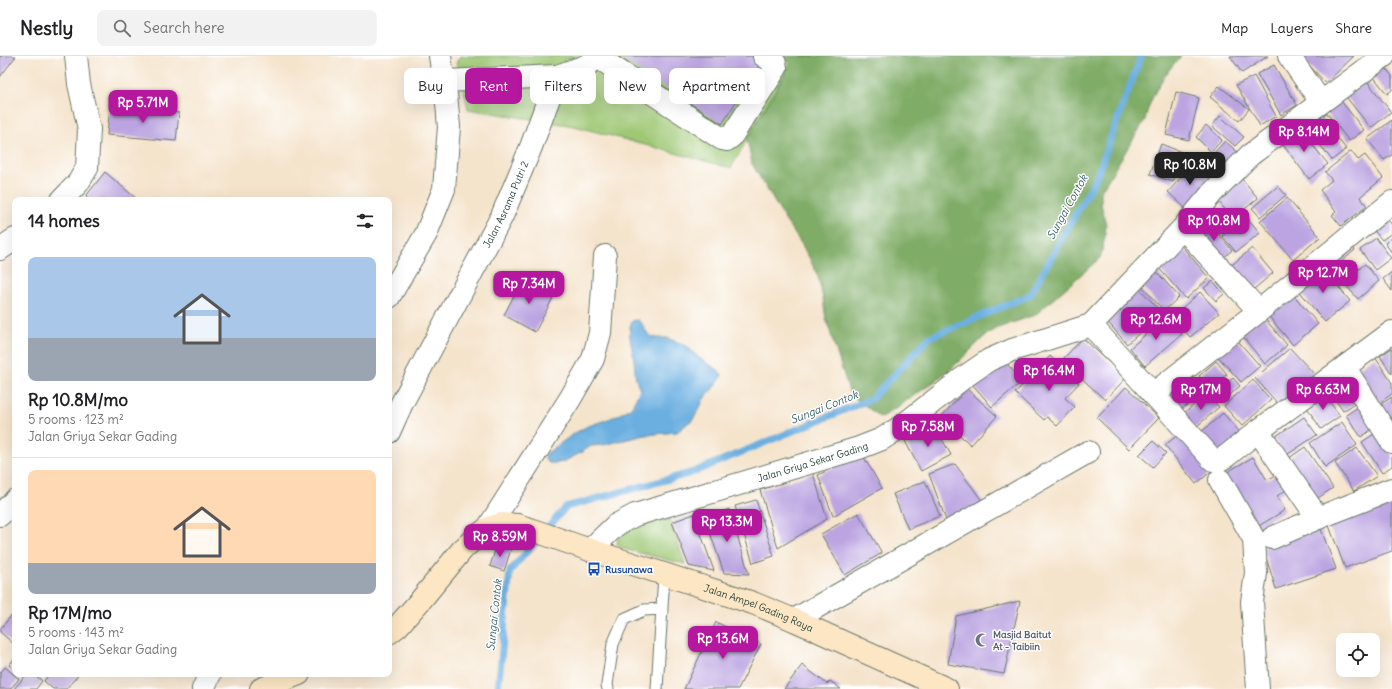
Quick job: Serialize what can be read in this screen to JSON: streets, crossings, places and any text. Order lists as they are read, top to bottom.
{
  "streets": {
    "main road": ["Jalan Ampel Gading Raya"],
    "street": ["Jalan Asrama Putri 2", "Jalan Griya Sekar Gading"]
  },
  "crossings": [
    ["Jalan Griya Sekar Gading", "Jalan Ampel Gading Raya"]
  ],
  "water": ["Sungai Contok"],
  "places": {
    "bus stop": ["Rusunawa"],
    "mosque": ["Masjid Baitut At - Taibiin"]
  },
  "page": {
    "header": "Nestly",
    "search": "Search here",
    "nav": ["Map", "Layers", "Share"],
    "chip": [
      "Buy",
      "Rent",
      "Filters",
      "New",
      "Apartment"
    ],
    "price": [
      "Rp 5.71M",
      "Rp 8.14M",
      "Rp 10.8M",
      "Rp 10.8M",
      "Rp 12.7M",
      "Rp 7.34M",
      "Rp 12.6M",
      "Rp 16.4M",
      "Rp 17M",
      "Rp 6.63M",
      "Rp 7.58M",
      "Rp 13.3M",
      "Rp 8.59M",
      "Rp 13.6M"
    ],
    "heading": "14 homes",
    "list": [
      {
        "name": "Rp 10.8M/mo",
        "note": "5 rooms · 123 m² · Jalan Griya Sekar Gading"
      },
      {
        "name": "Rp 17M/mo",
        "note": "5 rooms · 143 m² · Jalan Griya Sekar Gading"
      }
    ]
  }
}
